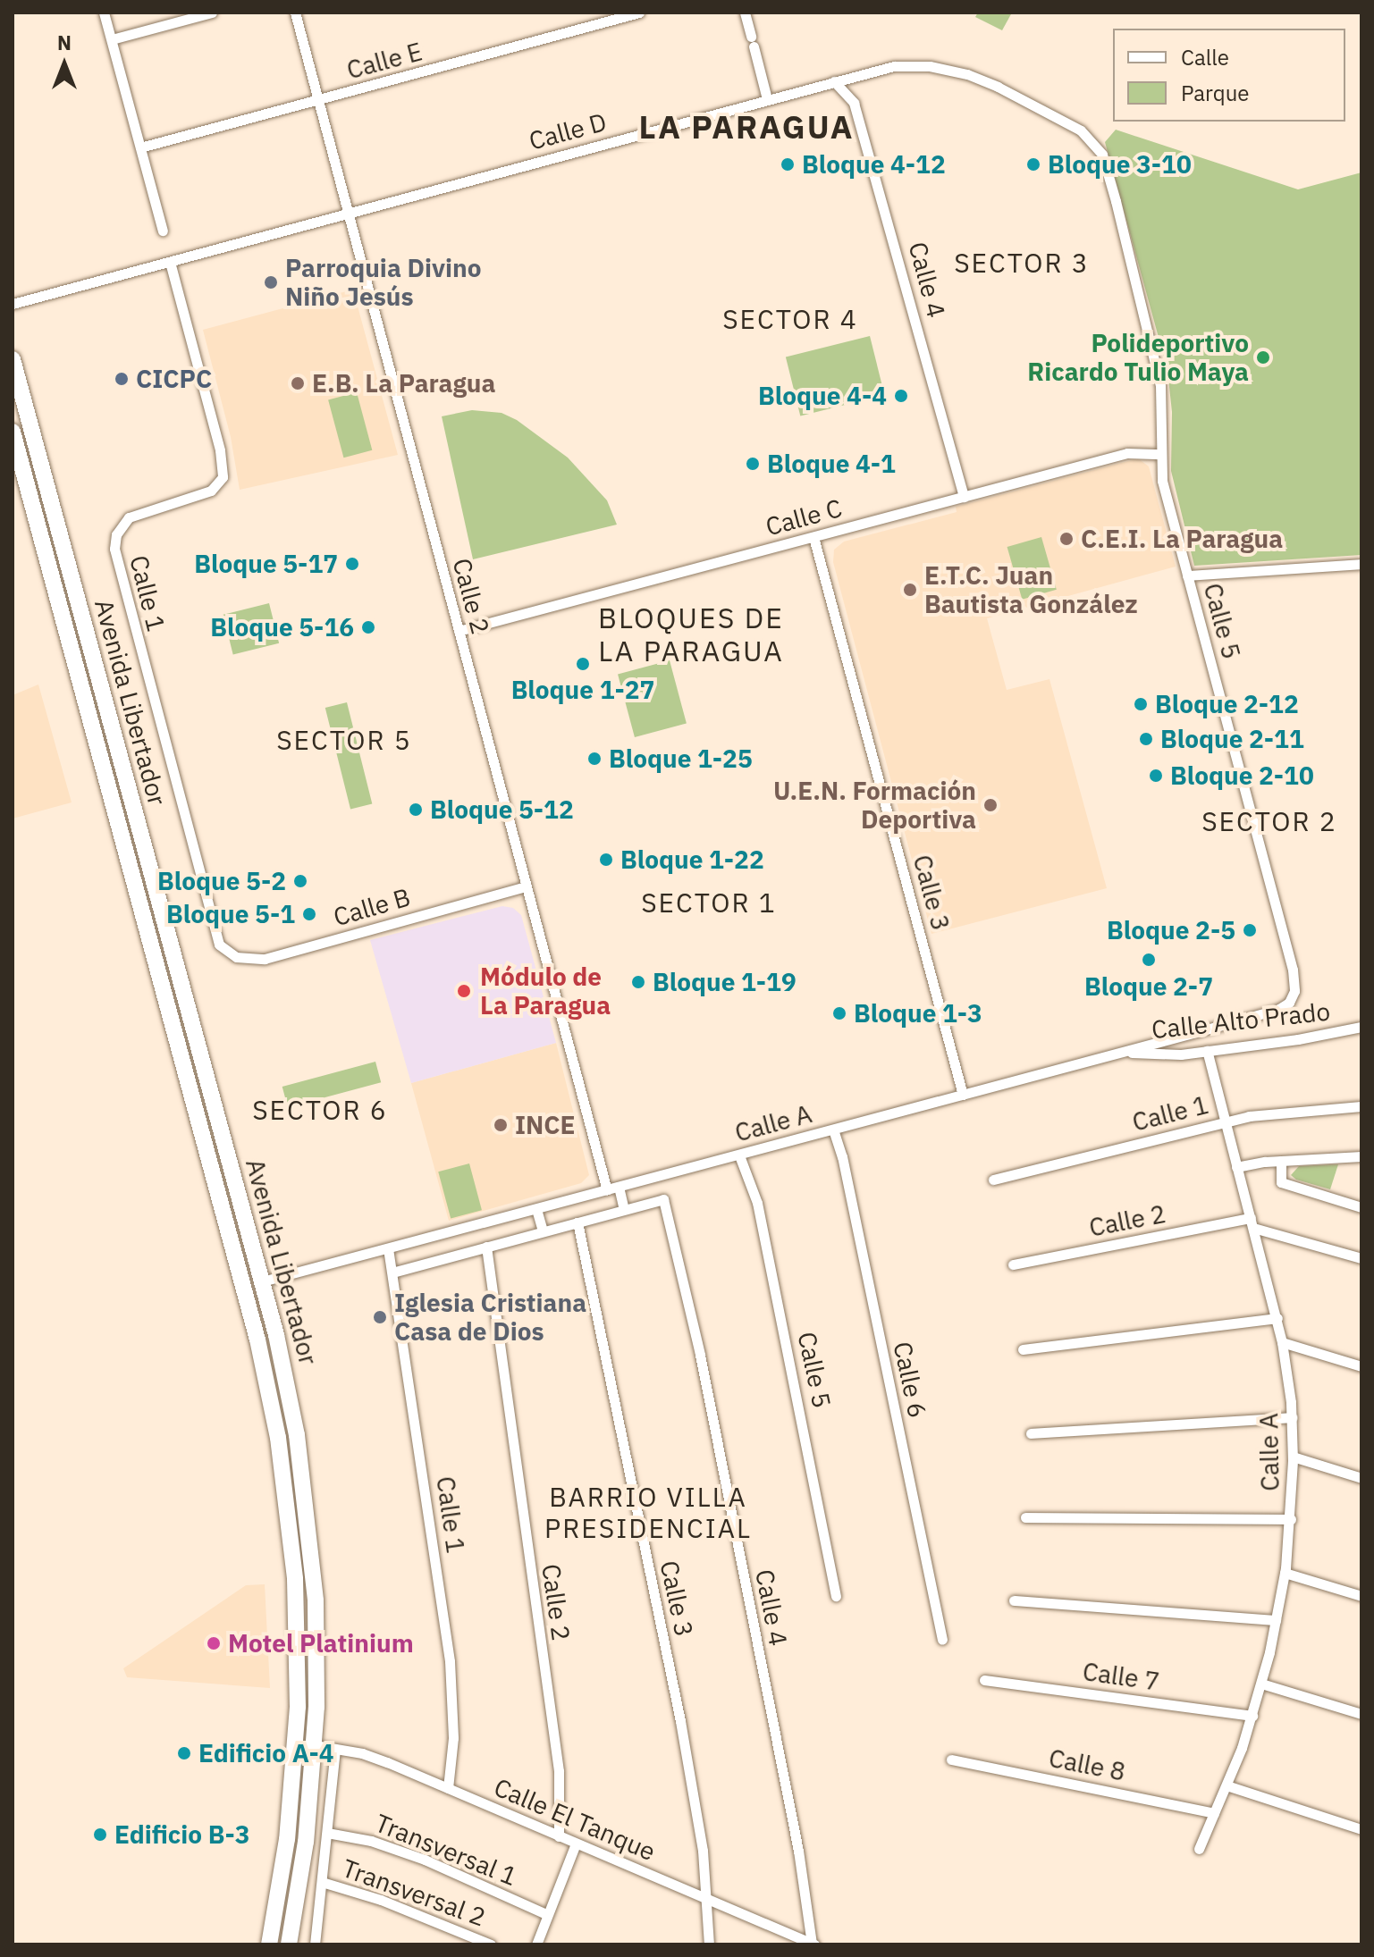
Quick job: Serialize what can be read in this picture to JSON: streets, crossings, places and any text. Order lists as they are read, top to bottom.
{
  "streets": {
    "main road": ["Avenida Libertador"],
    "street": [
      "Calle E",
      "Calle D",
      "Calle 4",
      "Calle C",
      "Calle 1",
      "Calle 2",
      "Calle 5",
      "Calle 3",
      "Calle B",
      "Calle Alto Prado",
      "Calle A",
      "Calle 6",
      "Calle 7",
      "Calle 8",
      "Calle El Tanque",
      "Transversal 1",
      "Transversal 2"
    ]
  },
  "crossings": [
    ["Calle E", "Calle 2"],
    ["Calle D", "Calle 4"],
    ["Calle D", "Calle 1"],
    ["Calle D", "Calle 2"],
    ["Calle D", "Calle 5"],
    ["Calle 4", "Calle C"],
    ["Calle 4", "Calle El Tanque"],
    ["Calle C", "Calle 2"],
    ["Calle C", "Calle 5"],
    ["Calle C", "Calle 3"],
    ["Calle 1", "Calle B"],
    ["Calle 1", "Calle A"],
    ["Calle 1", "Calle El Tanque"],
    ["Calle 2", "Calle B"],
    ["Calle 2", "Calle A"],
    ["Calle 2", "Calle El Tanque"],
    ["Calle 5", "Calle A"],
    ["Avenida Libertador", "Calle A"],
    ["Avenida Libertador", "Calle El Tanque"],
    ["Calle 3", "Calle A"],
    ["Calle 3", "Calle El Tanque"],
    ["Calle Alto Prado", "Calle A"],
    ["Calle A", "Calle 6"],
    ["Calle A", "Calle 7"],
    ["Calle A", "Calle 8"]
  ],
  "districts": [
    "LA PARAGUA",
    "SECTOR 3",
    "SECTOR 4",
    "BLOQUES DE LA PARAGUA",
    "SECTOR 5",
    "SECTOR 2",
    "SECTOR 1",
    "SECTOR 6",
    "BARRIO VILLA PRESIDENCIAL"
  ],
  "places": [
    "Bloque 4-12",
    "Bloque 3-10",
    "Parroquia Divino Niño Jesús",
    "Polideportivo Ricardo Tulio Maya",
    "CICPC",
    "E.B. La Paragua",
    "Bloque 4-4",
    "Bloque 4-1",
    "C.E.I. La Paragua",
    "Bloque 5-17",
    "E.T.C. Juan Bautista González",
    "Bloque 5-16",
    "Bloque 1-27",
    "Bloque 2-12",
    "Bloque 2-11",
    "Bloque 1-25",
    "Bloque 2-10",
    "U.E.N. Formación Deportiva",
    "Bloque 5-12",
    "Bloque 1-22",
    "Bloque 5-2",
    "Bloque 5-1",
    "Bloque 2-5",
    "Bloque 2-7",
    "Bloque 1-19",
    "Módulo de La Paragua",
    "Bloque 1-3",
    "INCE",
    "Iglesia Cristiana Casa de Dios",
    "Motel Platinium",
    "Edificio A-4",
    "Edificio B-3"
  ],
  "legend": ["Calle", "Parque"],
  "north": "top"
}
